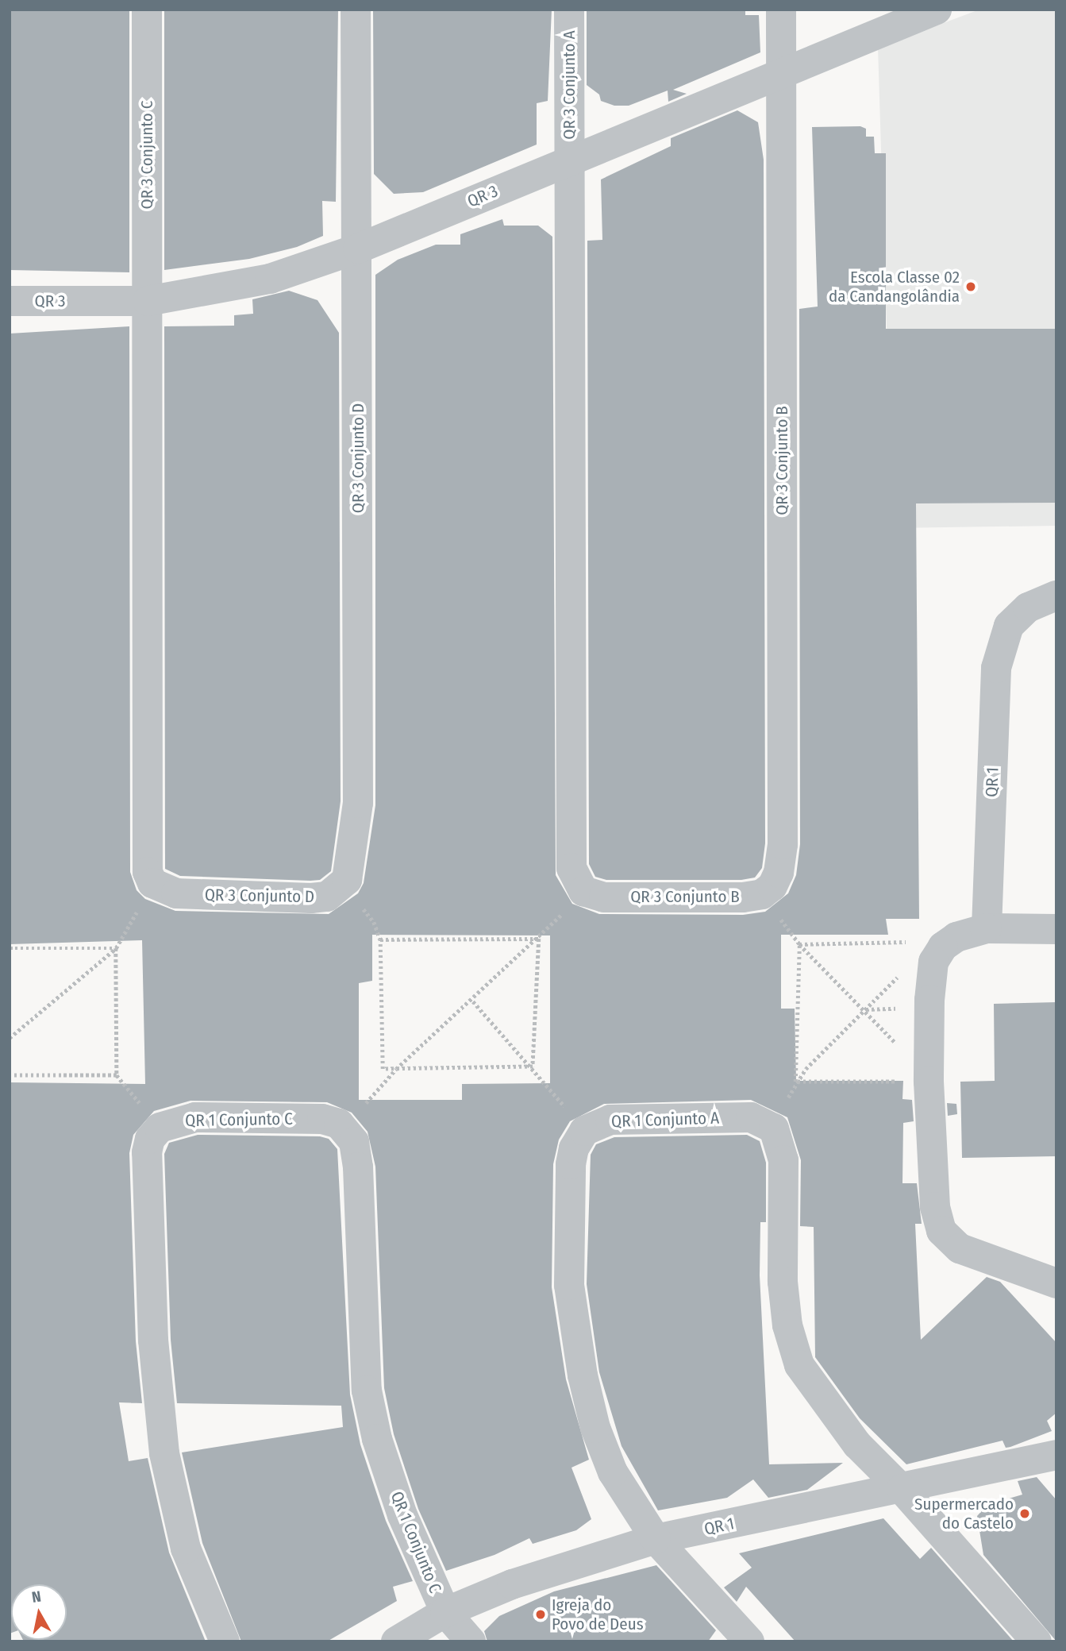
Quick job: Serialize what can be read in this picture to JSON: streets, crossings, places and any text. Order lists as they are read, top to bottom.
{
  "streets": {
    "street": [
      "QR 3 Conjunto A",
      "QR 3 Conjunto C",
      "QR 3",
      "QR 3 Conjunto D",
      "QR 3 Conjunto B",
      "QR 1",
      "QR 1 Conjunto C",
      "QR 1 Conjunto A"
    ]
  },
  "crossings": [
    ["QR 3 Conjunto A", "QR 3"],
    ["QR 3 Conjunto C", "QR 3"],
    ["QR 3", "QR 3 Conjunto D"],
    ["QR 3", "QR 3 Conjunto B"],
    ["QR 1", "QR 1 Conjunto C"]
  ],
  "places": ["Escola Classe 02 da Candangolândia", "Supermercado do Castelo", "Igreja do Povo de Deus"],
  "north": "top"
}
